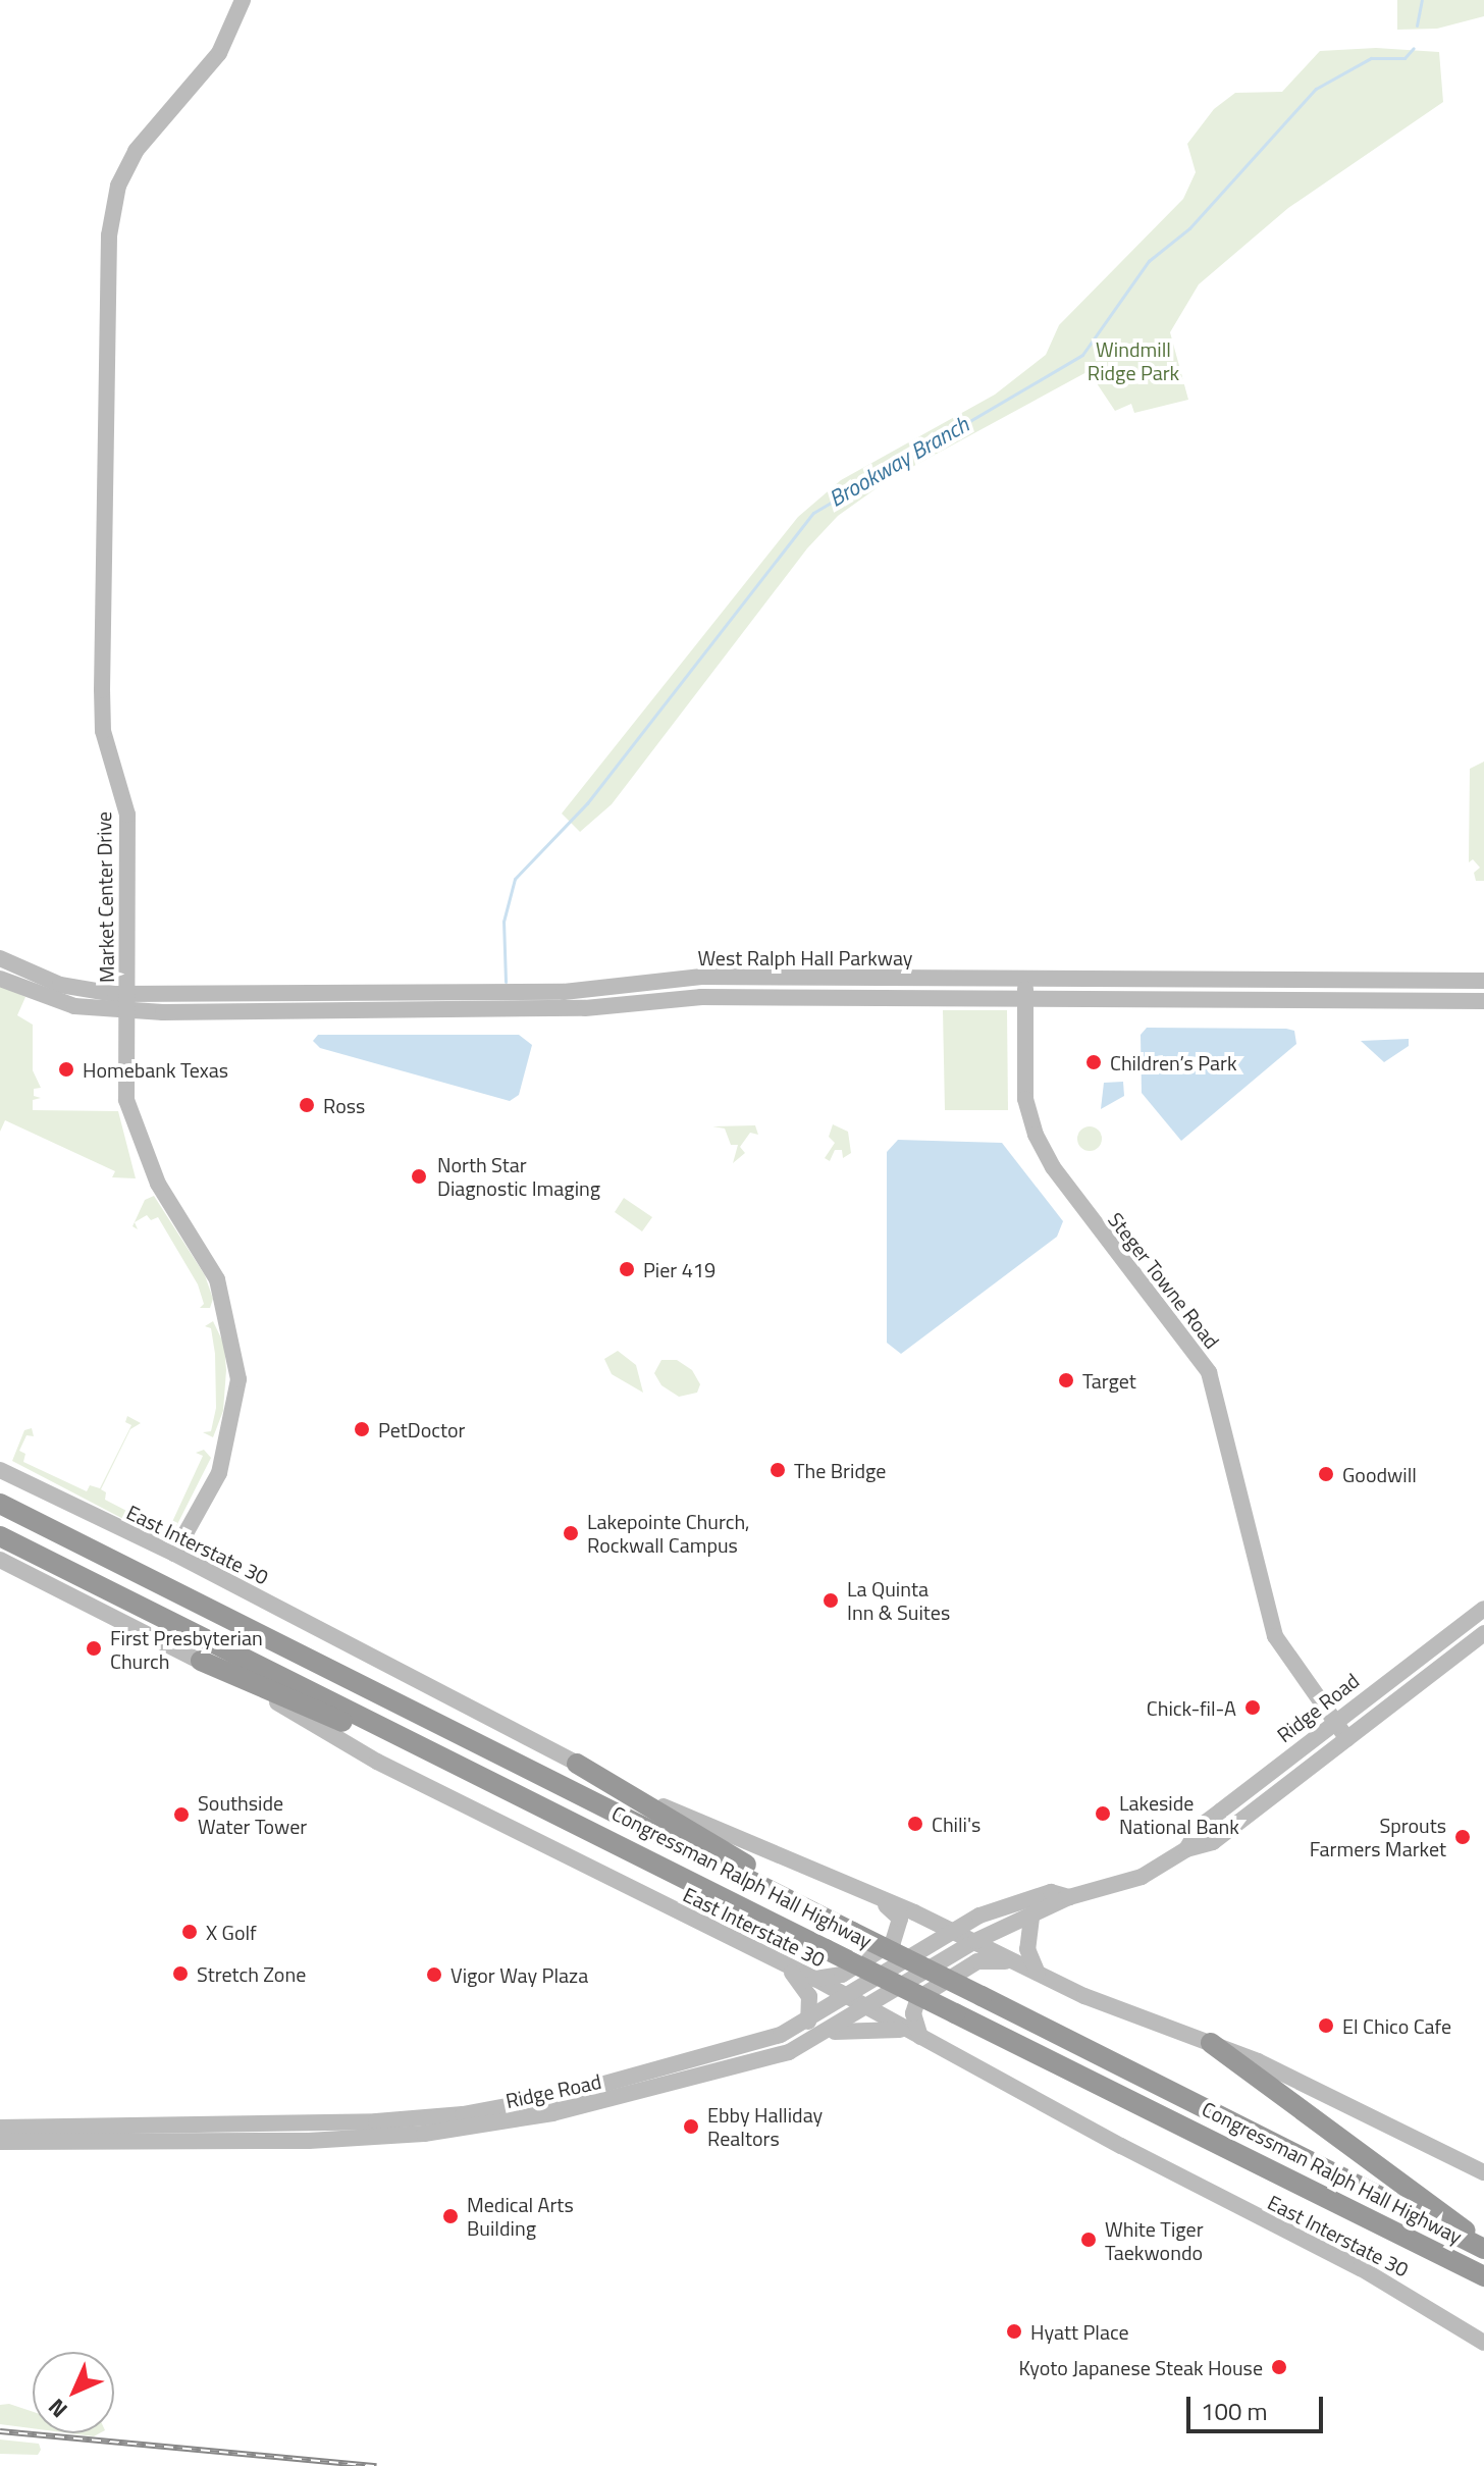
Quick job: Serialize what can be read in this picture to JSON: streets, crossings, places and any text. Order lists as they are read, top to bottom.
{
  "streets": {
    "highway": ["Congressman Ralph Hall Highway"],
    "main road": [
      "Market Center Drive",
      "West Ralph Hall Parkway",
      "Steger Towne Road",
      "East Interstate 30",
      "Ridge Road"
    ]
  },
  "crossings": [
    ["Market Center Drive", "West Ralph Hall Parkway"],
    ["Market Center Drive", "East Interstate 30"],
    ["West Ralph Hall Parkway", "Steger Towne Road"],
    ["Steger Towne Road", "Ridge Road"],
    ["East Interstate 30", "Ridge Road"]
  ],
  "water": ["Brookway Branch"],
  "parks": ["Windmill Ridge Park"],
  "places": [
    "Children’s Park",
    "Homebank Texas",
    "Ross",
    "North Star Diagnostic Imaging",
    "Pier 419",
    "Target",
    "PetDoctor",
    "The Bridge",
    "Goodwill",
    "Lakepointe Church, Rockwall Campus",
    "La Quinta Inn & Suites",
    "First Presbyterian Church",
    "Chick-fil-A",
    "Lakeside National Bank",
    "Southside Water Tower",
    "Chili's",
    "Sprouts Farmers Market",
    "X Golf",
    "Stretch Zone",
    "Vigor Way Plaza",
    "El Chico Cafe",
    "Ebby Halliday Realtors",
    "Medical Arts Building",
    "White Tiger Taekwondo",
    "Hyatt Place",
    "Kyoto Japanese Steak House"
  ],
  "scale_bar": "100 m",
  "north": "bottom left"
}
